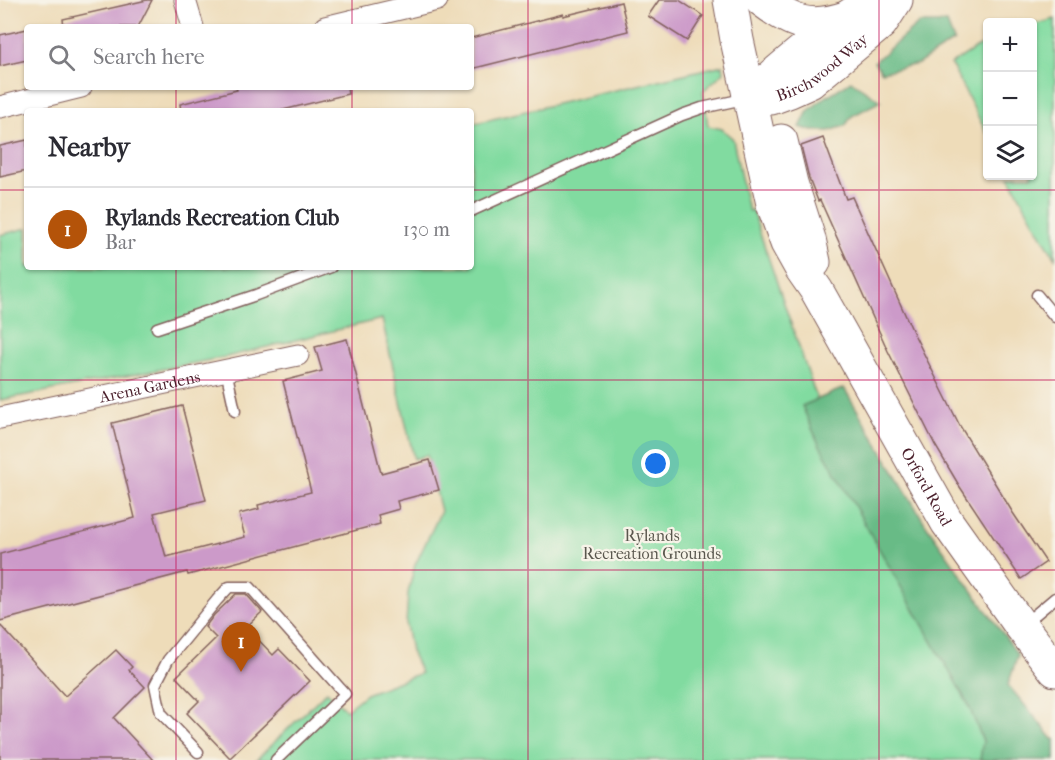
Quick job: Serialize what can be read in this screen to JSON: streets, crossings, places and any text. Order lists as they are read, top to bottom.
{
  "streets": {
    "main road": ["Birchwood Way", "Orford Road"],
    "street": ["Arena Gardens"]
  },
  "crossings": [
    ["Birchwood Way", "Orford Road"]
  ],
  "parks": ["Rylands Recreation Grounds"],
  "page": {
    "map_buttons": ["+", "−"],
    "search": "Search here",
    "heading": "Nearby",
    "list": [
      {
        "mark": "1",
        "name": "Rylands Recreation Club",
        "note": "Bar",
        "value": "130 m"
      }
    ],
    "pins": "1"
  }
}
